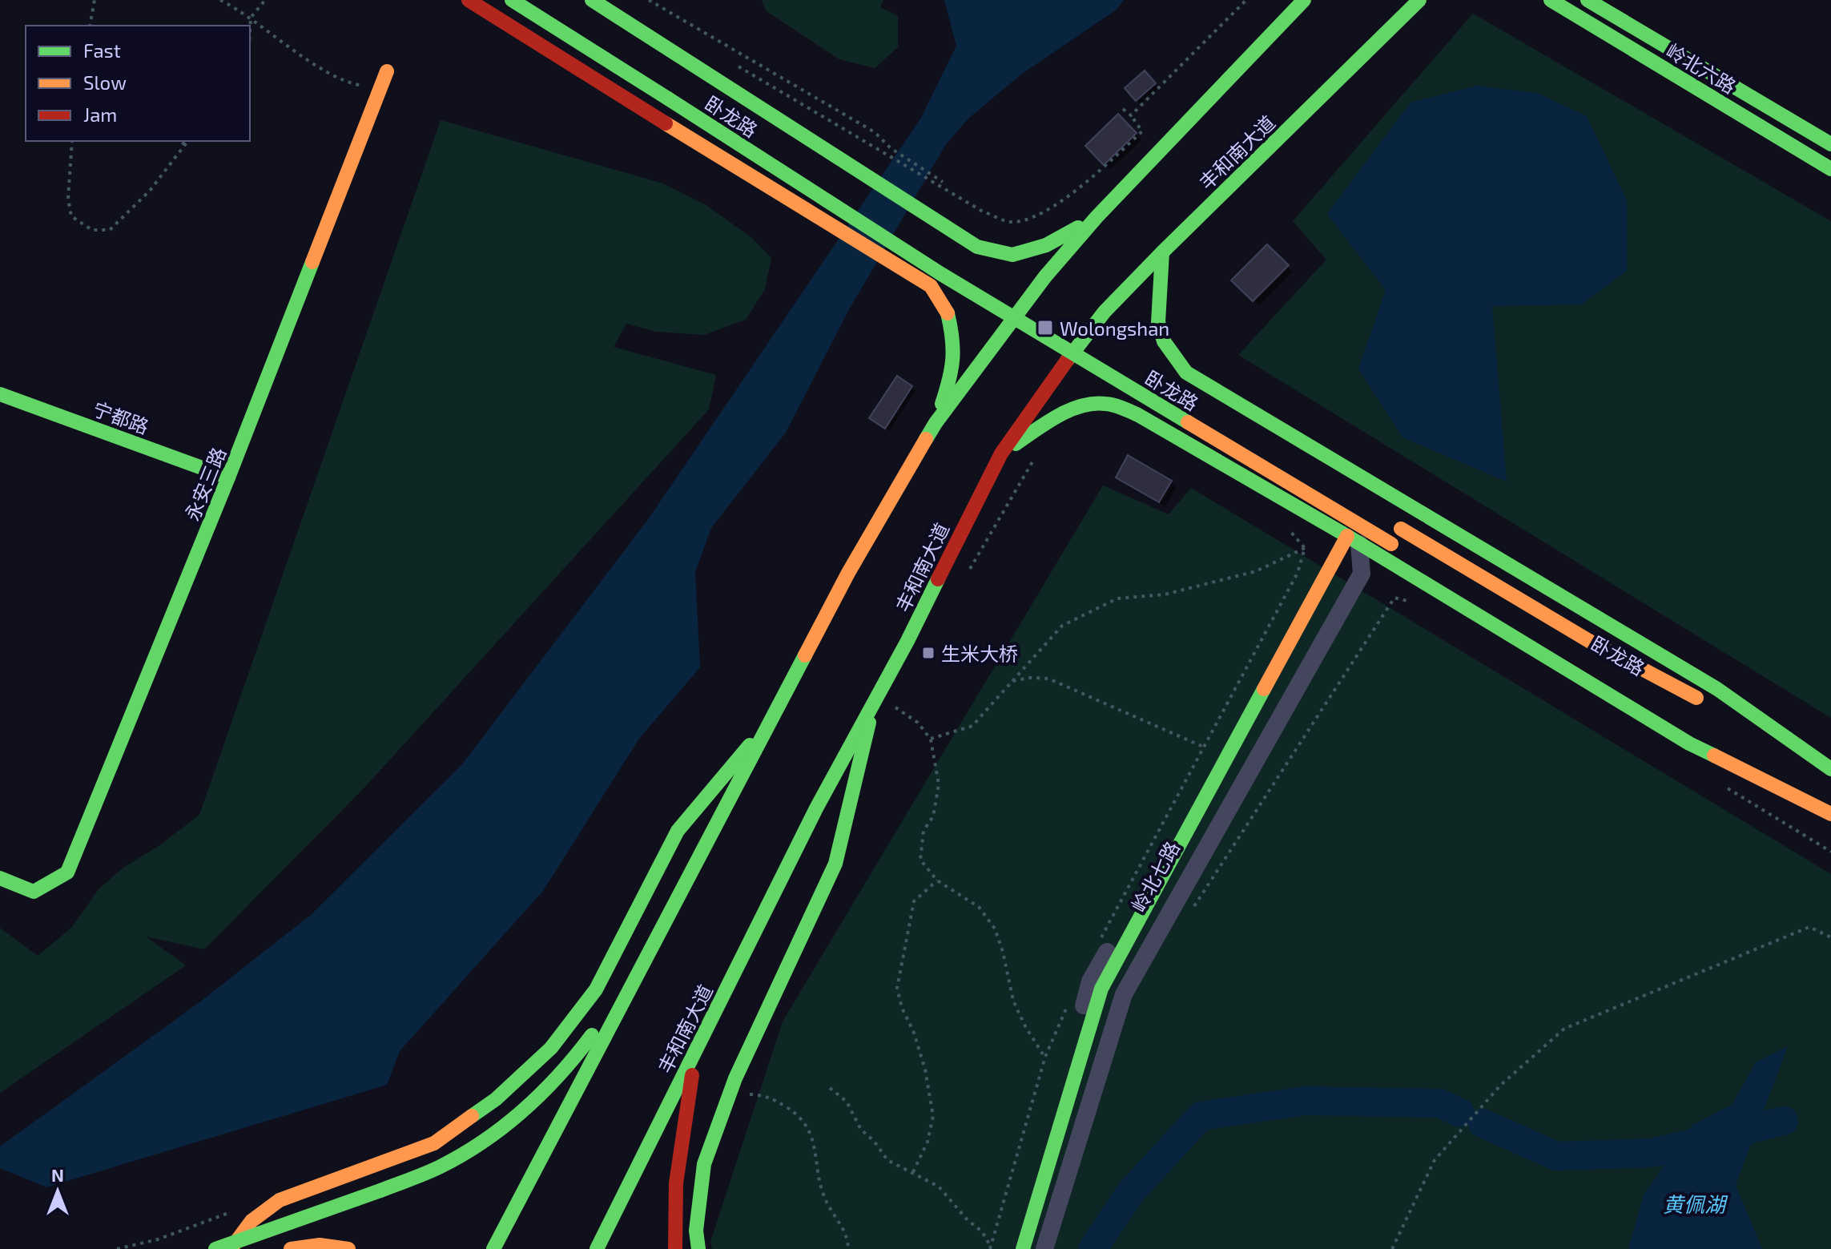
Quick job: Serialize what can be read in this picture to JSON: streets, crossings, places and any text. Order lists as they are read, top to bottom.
{
  "streets": {
    "main road": [
      "岭北六路",
      "卧龙路",
      "丰和南大道",
      "宁都路",
      "永安三路",
      "岭北七路"
    ]
  },
  "crossings": [
    ["卧龙路", "丰和南大道"],
    ["卧龙路", "岭北七路"],
    ["宁都路", "永安三路"]
  ],
  "water": ["黄佩湖"],
  "places": {
    "transit": ["Wolongshan", "生米大桥"]
  },
  "legend": ["Fast", "Slow", "Jam"],
  "north": "top"
}
